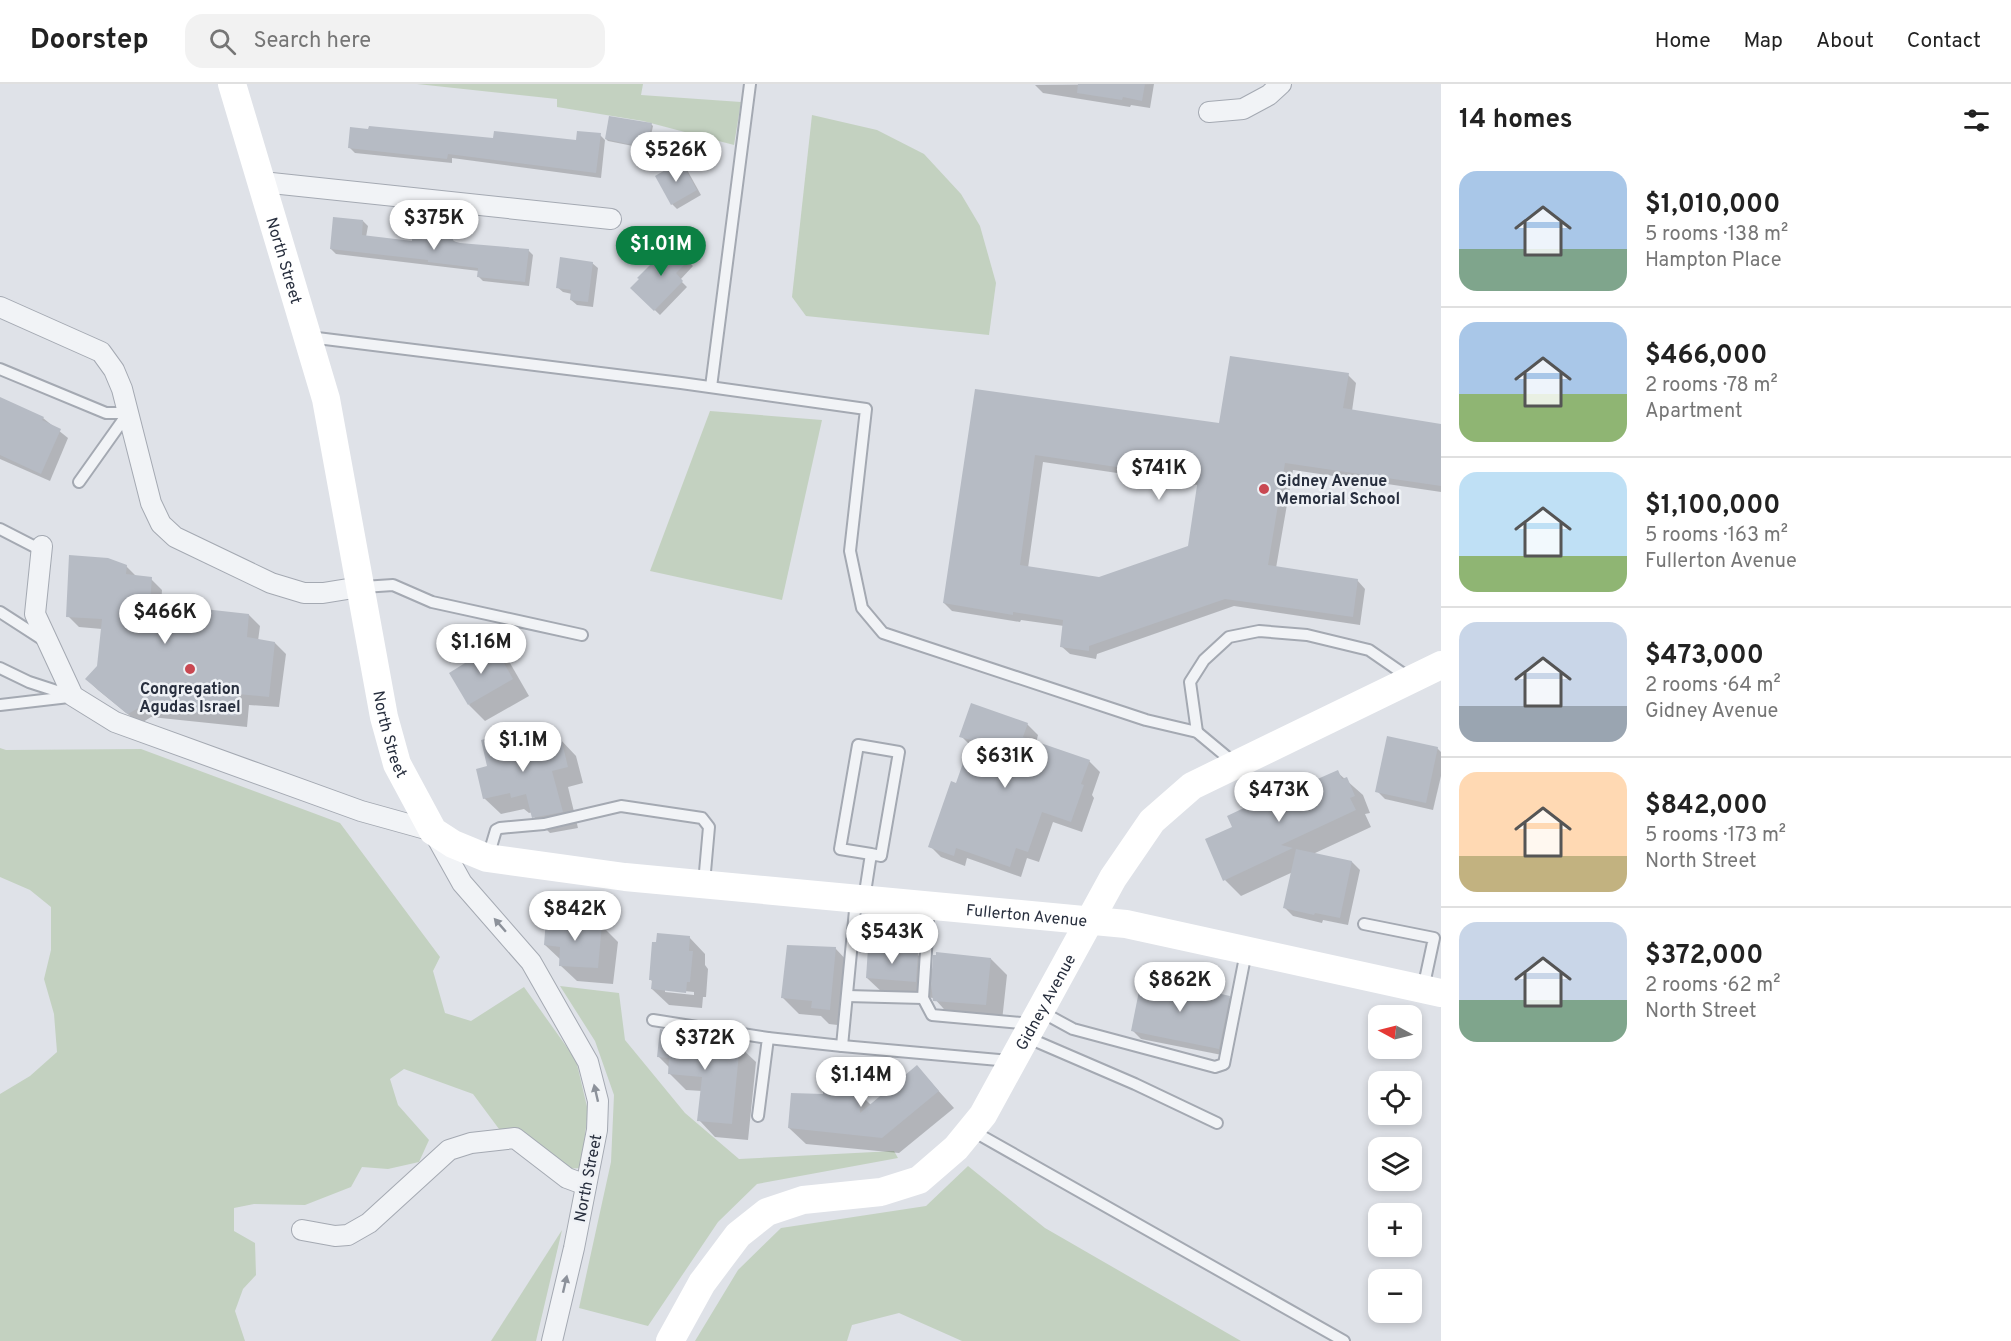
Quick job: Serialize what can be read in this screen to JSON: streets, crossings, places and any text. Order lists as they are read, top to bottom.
{
  "streets": {
    "street": ["North Street", "Fullerton Avenue", "Gidney Avenue"]
  },
  "crossings": [
    ["North Street", "Fullerton Avenue"],
    ["Fullerton Avenue", "Gidney Avenue"]
  ],
  "one_way": ["North Street"],
  "places": ["Gidney Avenue Memorial School", "Congregation Agudas Israel"],
  "north": "left",
  "page": {
    "header": "Doorstep",
    "search": "Search here",
    "nav": [
      "Home",
      "Map",
      "About",
      "Contact"
    ],
    "heading": "14 homes",
    "price": [
      "$526K",
      "$375K",
      "$1.01M",
      "$741K",
      "$466K",
      "$1.16M",
      "$1.1M",
      "$631K",
      "$473K",
      "$842K",
      "$543K",
      "$862K",
      "$372K",
      "$1.14M"
    ],
    "list": [
      {
        "name": "$1,010,000",
        "note": "5 rooms · 138 m² · Hampton Place"
      },
      {
        "name": "$466,000",
        "note": "2 rooms · 78 m² · Apartment"
      },
      {
        "name": "$1,100,000",
        "note": "5 rooms · 163 m² · Fullerton Avenue"
      },
      {
        "name": "$473,000",
        "note": "2 rooms · 64 m² · Gidney Avenue"
      },
      {
        "name": "$842,000",
        "note": "5 rooms · 173 m² · North Street"
      },
      {
        "name": "$372,000",
        "note": "2 rooms · 62 m² · North Street"
      }
    ],
    "map_buttons": ["+", "−"]
  }
}
